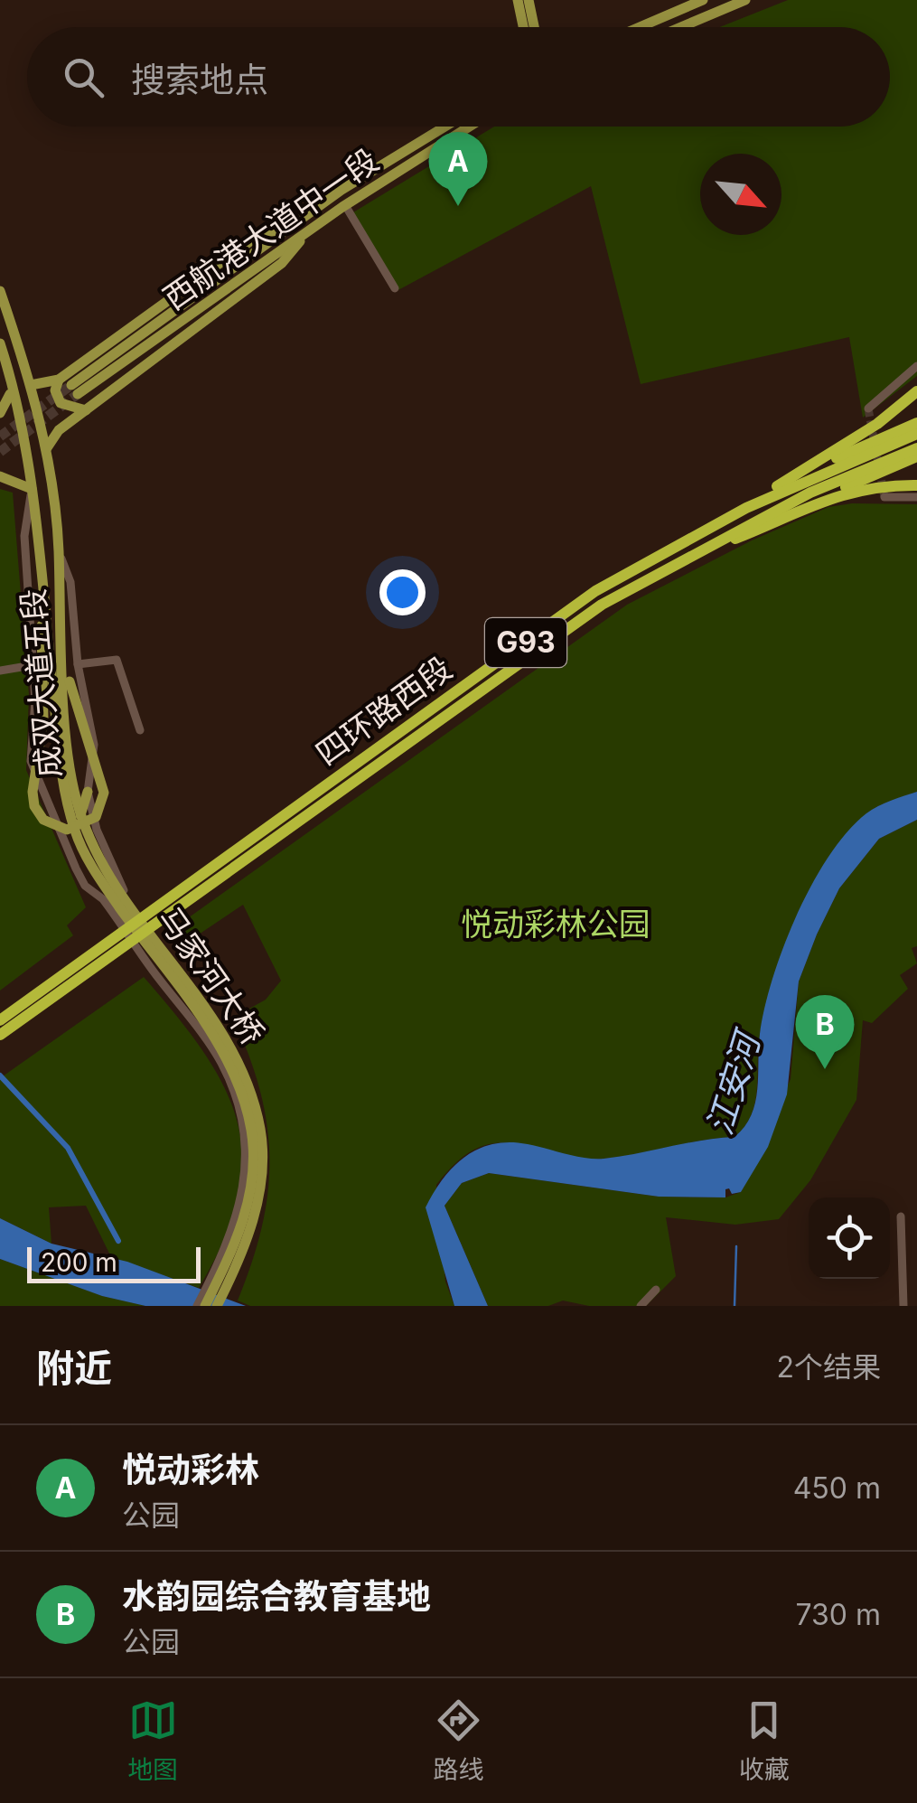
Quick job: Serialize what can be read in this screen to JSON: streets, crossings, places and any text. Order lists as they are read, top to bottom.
{
  "streets": {
    "highway": ["G93", "四环路西段"],
    "main road": ["西航港大道中一段", "成双大道五段", "马家河大桥"]
  },
  "crossings": [
    ["成双大道五段", "马家河大桥"]
  ],
  "water": ["江安河"],
  "parks": ["悦动彩林公园"],
  "scale_bar": "200 m",
  "north": "bottom right",
  "page": {
    "search": "搜索地点",
    "pins": ["A", "B"],
    "scale": "200 m",
    "heading": ["附近", "2个结果"],
    "list": [
      {
        "mark": "A",
        "name": "悦动彩林",
        "note": "公园",
        "value": "450 m"
      },
      {
        "mark": "B",
        "name": "水韵园综合教育基地",
        "note": "公园",
        "value": "730 m"
      }
    ],
    "nav": ["地图", "路线", "收藏"]
  }
}
